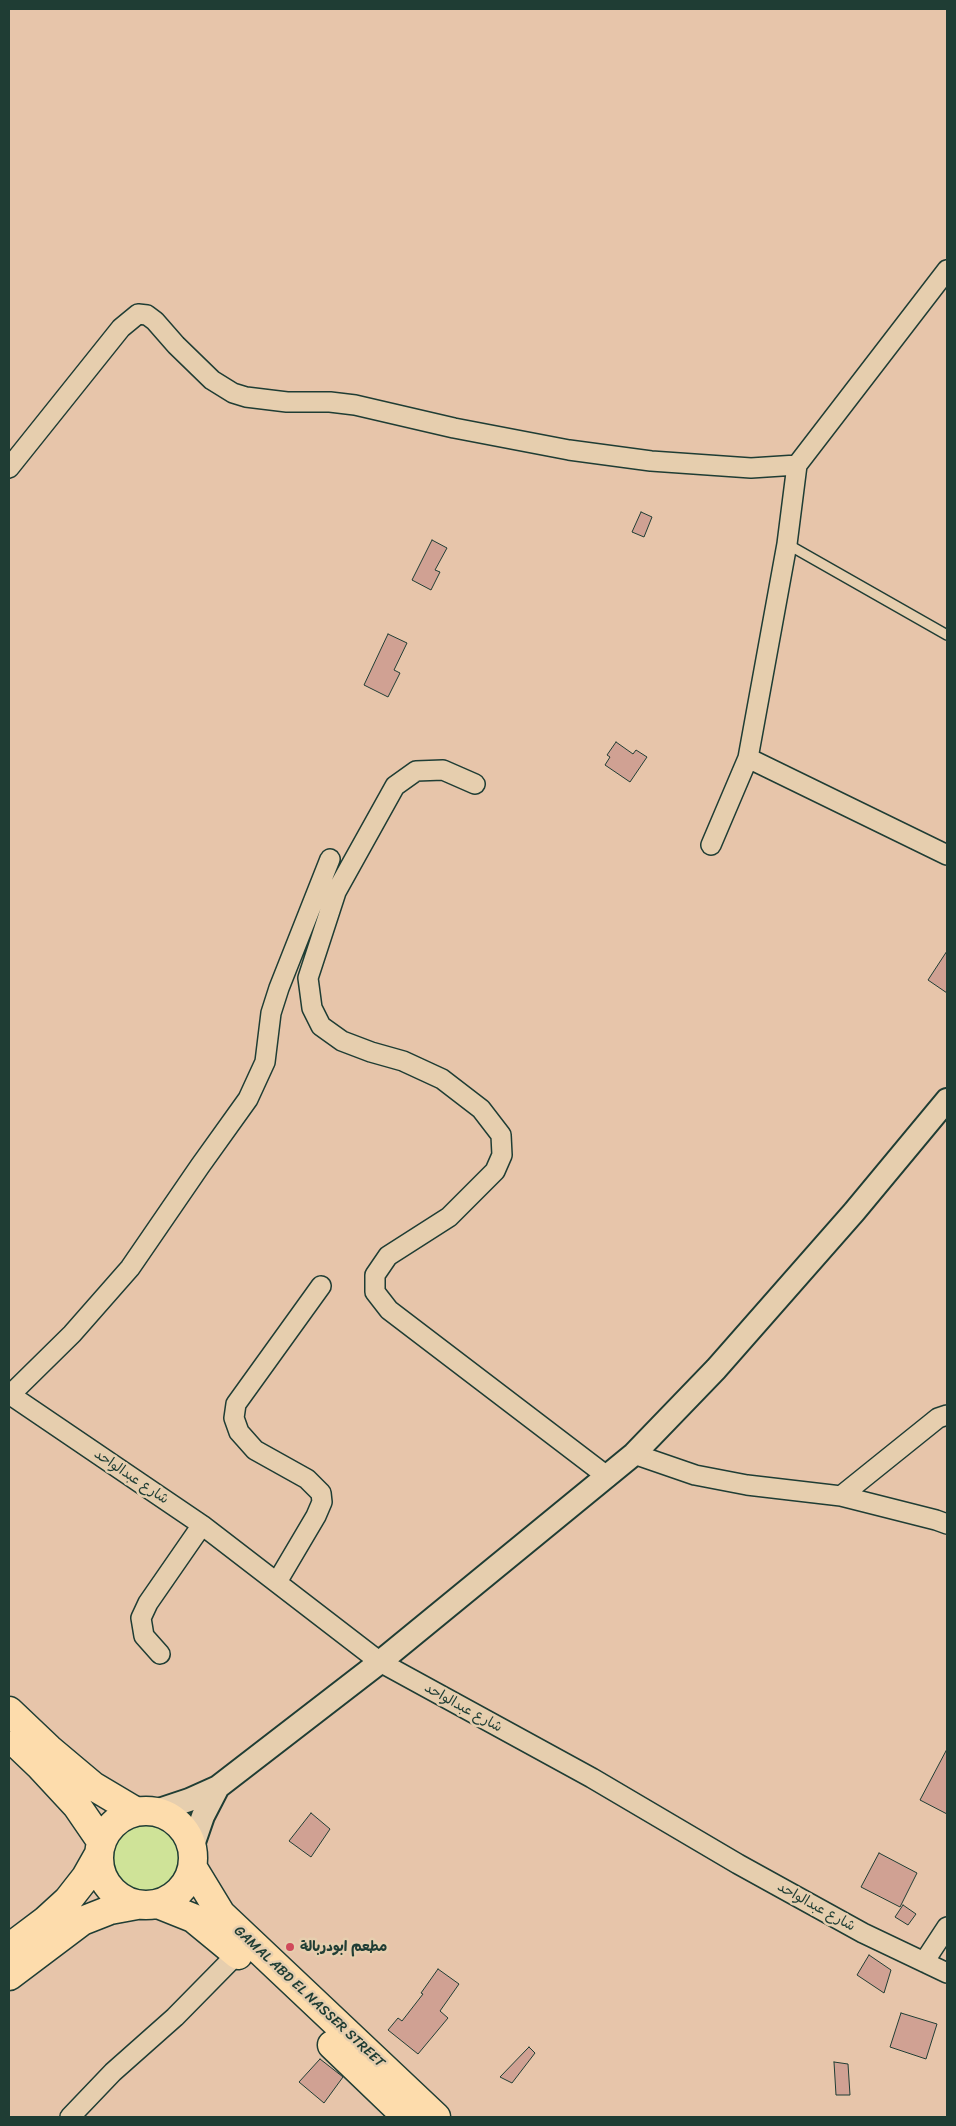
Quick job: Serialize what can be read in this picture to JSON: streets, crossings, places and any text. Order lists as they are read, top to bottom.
{
  "streets": {
    "main road": ["GAMAL ABD EL NASSER STREET"],
    "street": ["شارع عبدالواحد"]
  },
  "places": ["مطعم ابودربالة"]
}
